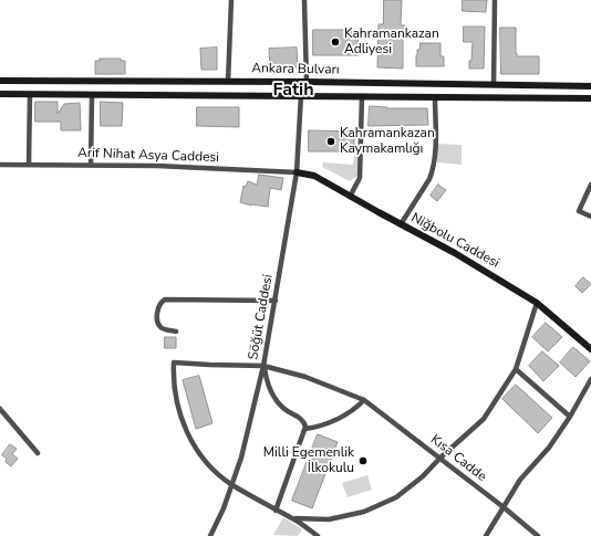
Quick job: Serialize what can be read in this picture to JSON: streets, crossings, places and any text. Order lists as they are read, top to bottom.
{
  "streets": {
    "main road": ["Ankara Bulvarı", "Niğbolu Caddesi"],
    "street": ["Arif Nihat Asya Caddesi", "Söğüt Caddesi", "Kısa Cadde"]
  },
  "crossings": [
    ["Ankara Bulvarı", "Söğüt Caddesi"],
    ["Arif Nihat Asya Caddesi", "Niğbolu Caddesi"],
    ["Arif Nihat Asya Caddesi", "Söğüt Caddesi"],
    ["Niğbolu Caddesi", "Söğüt Caddesi"],
    ["Söğüt Caddesi", "Kısa Cadde"]
  ],
  "districts": ["Fatih"],
  "places": ["Kahramankazan Adliyesi", "Kahramankazan Kaymakamlığı", "Milli Egemenlik İlkokulu"]
}
